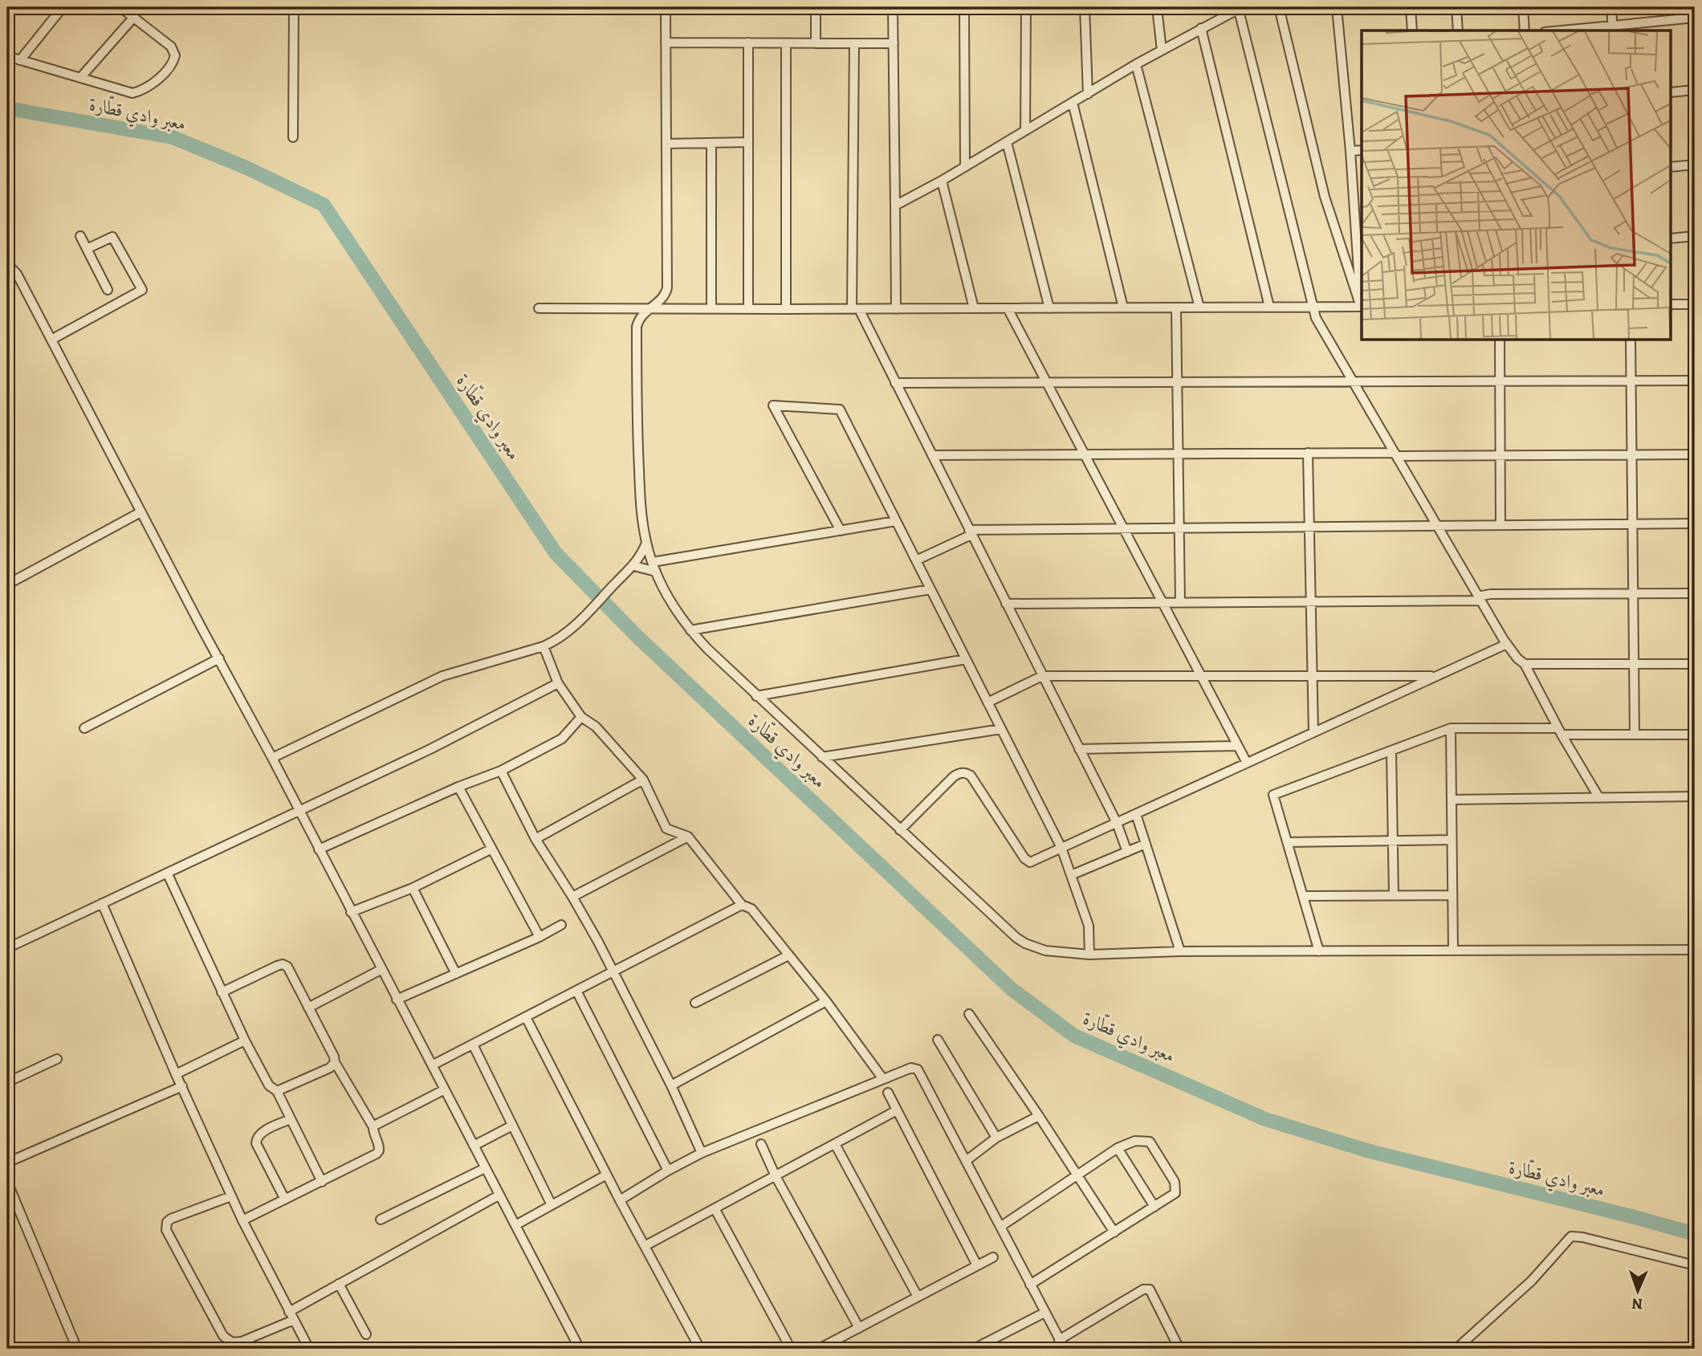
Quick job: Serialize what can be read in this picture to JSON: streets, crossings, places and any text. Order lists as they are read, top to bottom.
{
  "water": ["معبر وادي قطّارة"],
  "north": "bottom"
}
